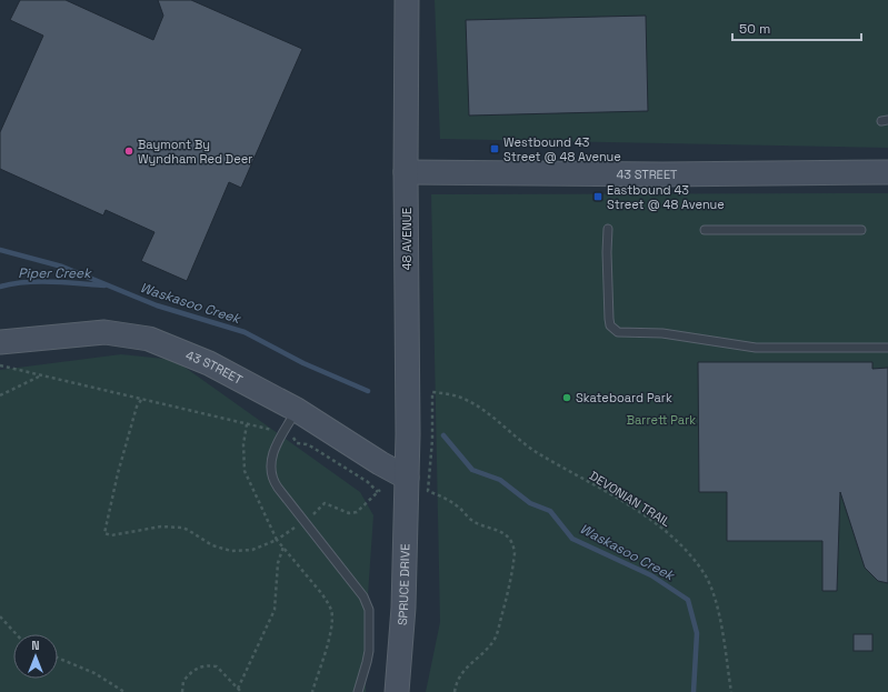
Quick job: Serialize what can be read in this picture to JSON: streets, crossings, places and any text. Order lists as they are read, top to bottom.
{
  "streets": {
    "street": ["43 STREET", "48 AVENUE", "SPRUCE DRIVE"],
    "path": ["DEVONIAN TRAIL"]
  },
  "crossings": [
    ["43 STREET", "48 AVENUE"],
    ["43 STREET", "SPRUCE DRIVE"],
    ["48 AVENUE", "SPRUCE DRIVE"]
  ],
  "water": ["Piper Creek", "Waskasoo Creek"],
  "parks": ["Barrett Park"],
  "places": {
    "transit": ["Westbound 43 Street @ 48 Avenue", "Eastbound 43 Street @ 48 Avenue"],
    "other": ["Baymont By Wyndham Red Deer", "Skateboard Park"]
  },
  "scale_bar": "50 m",
  "north": "top"
}
